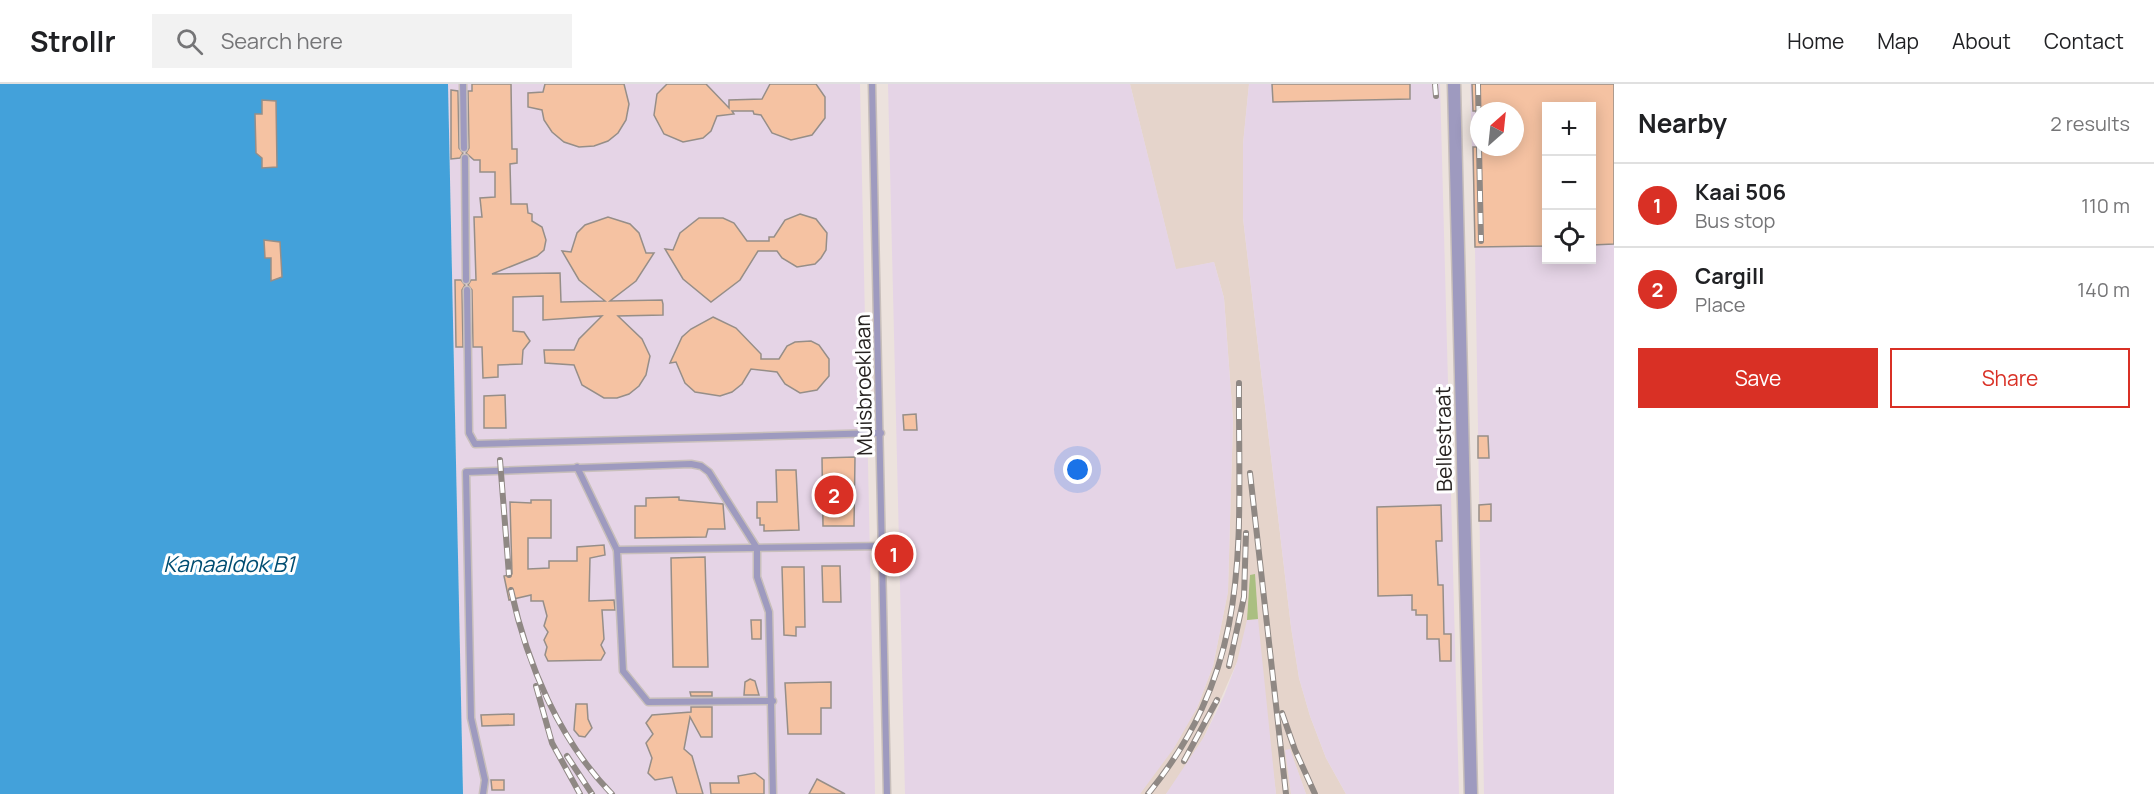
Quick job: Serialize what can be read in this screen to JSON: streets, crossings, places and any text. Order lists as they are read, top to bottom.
{
  "streets": {
    "street": ["Bellestraat"],
    "lane": ["Muisbroeklaan"]
  },
  "water": ["Kanaaldok B1"],
  "north": "top right",
  "page": {
    "header": "Strollr",
    "search": "Search here",
    "nav": [
      "Home",
      "Map",
      "About",
      "Contact"
    ],
    "heading": ["Nearby", "2 results"],
    "map_buttons": ["+", "−"],
    "list": [
      {
        "mark": "1",
        "name": "Kaai 506",
        "note": "Bus stop",
        "value": "110 m"
      },
      {
        "mark": "2",
        "name": "Cargill",
        "note": "Place",
        "value": "140 m"
      }
    ],
    "buttons": ["Save", "Share"],
    "pins": ["2", "1"]
  }
}
